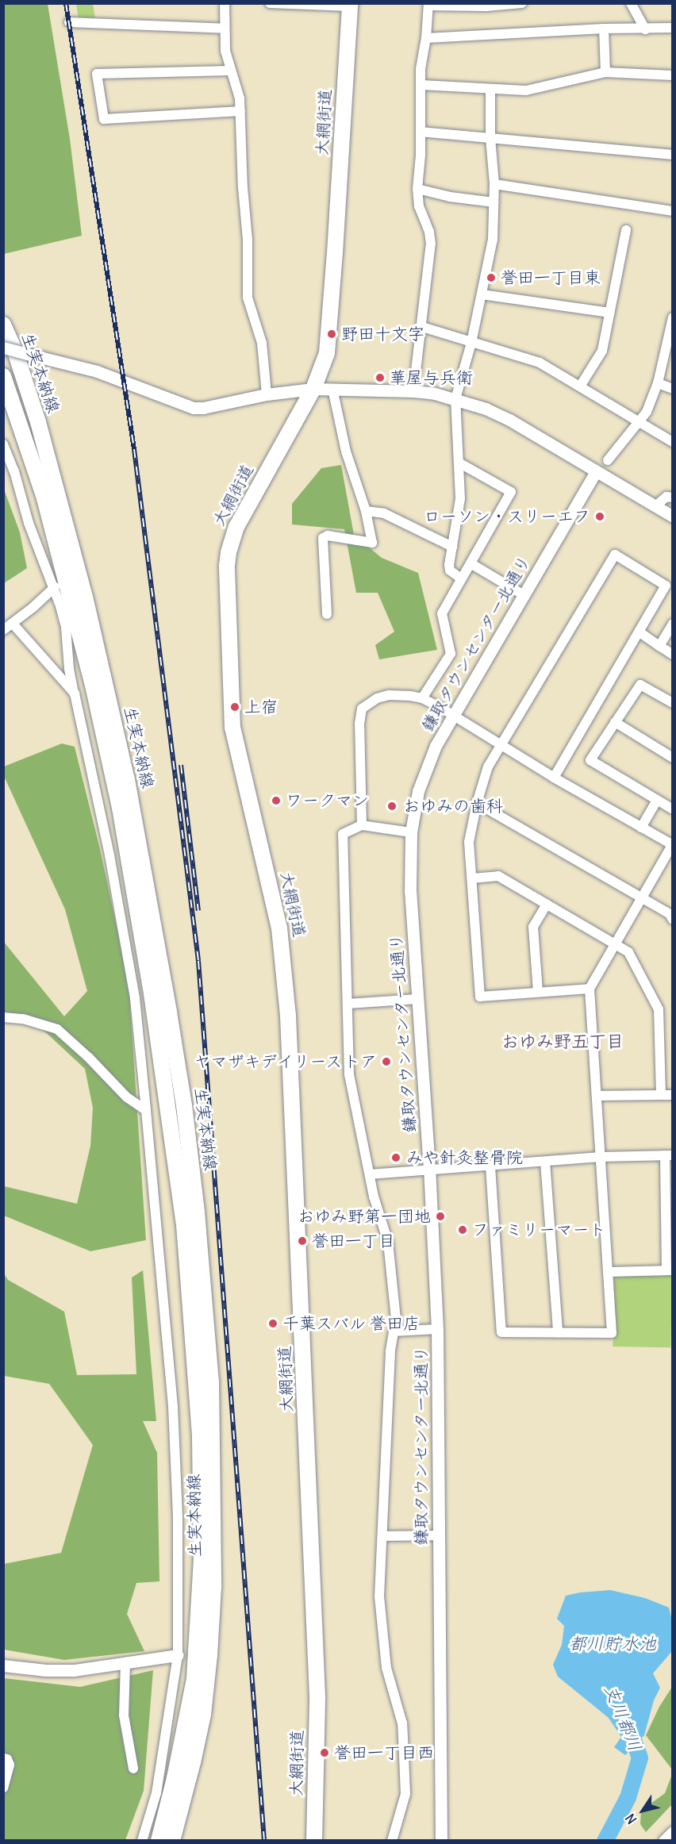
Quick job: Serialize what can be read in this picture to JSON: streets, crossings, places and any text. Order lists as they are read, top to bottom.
{
  "streets": {
    "main road": ["大網街道", "生実本納線"],
    "street": ["鎌取タウンセンター北通り"]
  },
  "districts": ["おゆみ野五丁目"],
  "water": ["都川貯水池", "支川都川"],
  "places": [
    "誉田一丁目東",
    "野田十文字",
    "華屋与兵衛",
    "ローソン・スリーエフ",
    "上宿",
    "ワークマン",
    "おゆみの歯科",
    "ヤマザキデイリーストア",
    "みや針灸整骨院",
    "おゆみ野第一団地",
    "ファミリーマート",
    "誉田一丁目",
    "千葉スバル 誉田店",
    "誉田一丁目西"
  ],
  "north": "bottom left"
}
